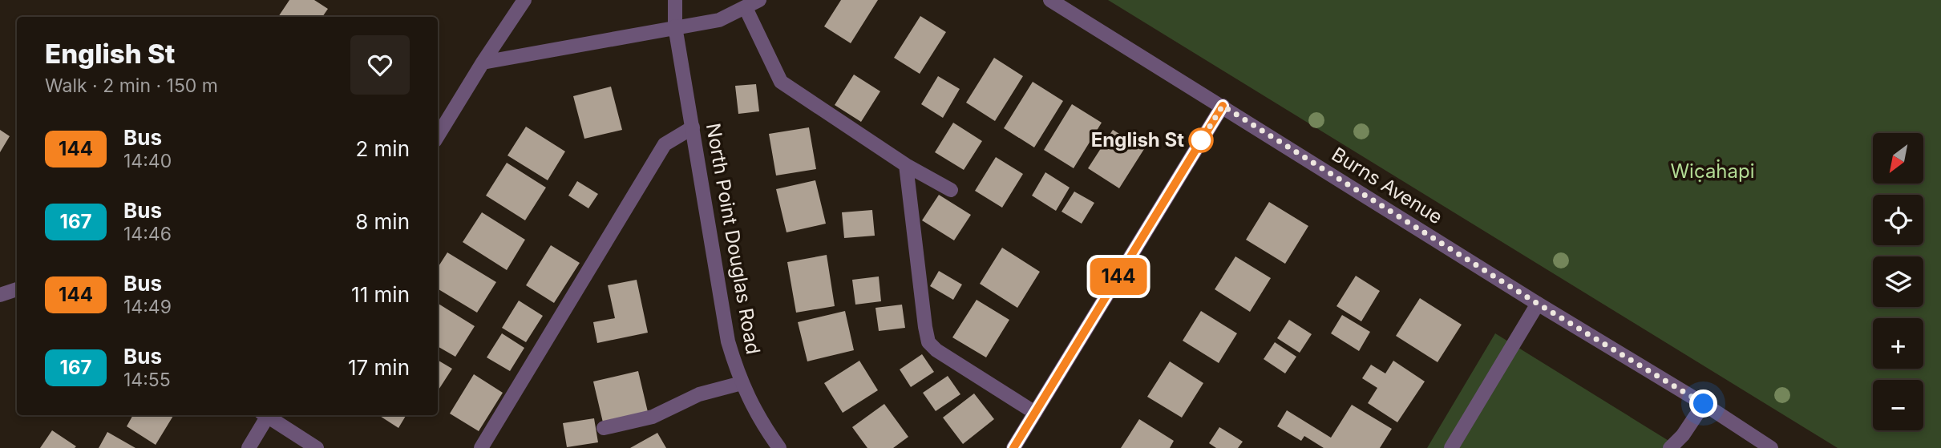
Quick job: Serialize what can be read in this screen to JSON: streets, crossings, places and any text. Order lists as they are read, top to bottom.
{
  "streets": {
    "street": ["Burns Avenue", "North Point Douglas Road"]
  },
  "parks": ["Wic̣aḣapi"],
  "places": ["English St"],
  "lines": ["bus line 144"],
  "north": "bottom left",
  "page": {
    "on_map": "144",
    "heading": ["English St", "Walk · 2 min · 150 m"],
    "list": [
      {
        "mark": "144",
        "name": "Bus",
        "note": "14:40",
        "value": "2 min"
      },
      {
        "mark": "167",
        "name": "Bus",
        "note": "14:46",
        "value": "8 min"
      },
      {
        "mark": "144",
        "name": "Bus",
        "note": "14:49",
        "value": "11 min"
      },
      {
        "mark": "167",
        "name": "Bus",
        "note": "14:55",
        "value": "17 min"
      }
    ],
    "map_buttons": ["+", "−"]
  }
}
